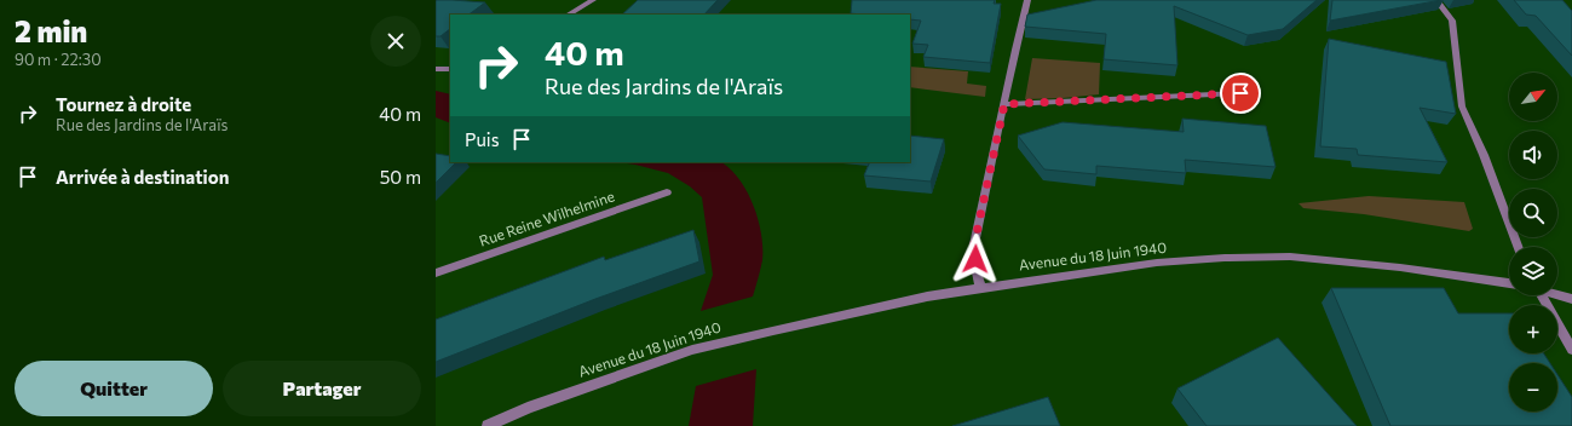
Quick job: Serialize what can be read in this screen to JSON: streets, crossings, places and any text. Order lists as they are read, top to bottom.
{
  "streets": {
    "street": ["Rue Reine Wilhelmine", "Avenue du 18 Juin 1940"]
  },
  "north": "top right",
  "page": {
    "heading": ["2 min", "90 m · 22:30"],
    "turn": ["40 m", "Rue des Jardins de l'Araïs"],
    "map_buttons": ["+", "−"],
    "list": [
      {
        "name": "Tournez à droite",
        "note": "Rue des Jardins de l'Araïs",
        "value": "40 m"
      },
      {
        "name": "Arrivée à destination",
        "value": "50 m"
      }
    ],
    "then": "Puis",
    "buttons": ["Quitter", "Partager"]
  }
}
